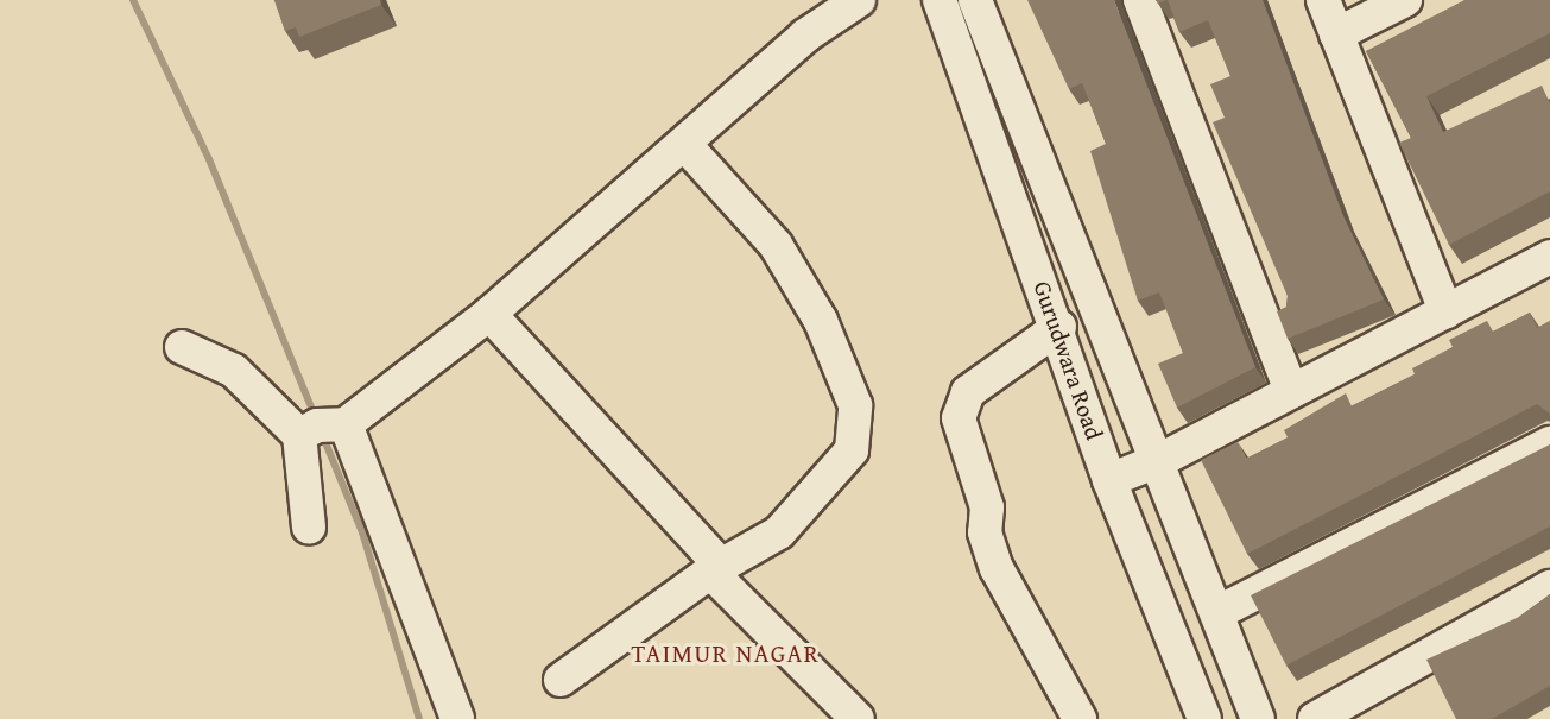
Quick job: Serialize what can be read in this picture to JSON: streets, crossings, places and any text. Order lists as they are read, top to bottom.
{
  "streets": {
    "street": ["Gurudwara Road"]
  },
  "districts": ["TAIMUR NAGAR"]
}
